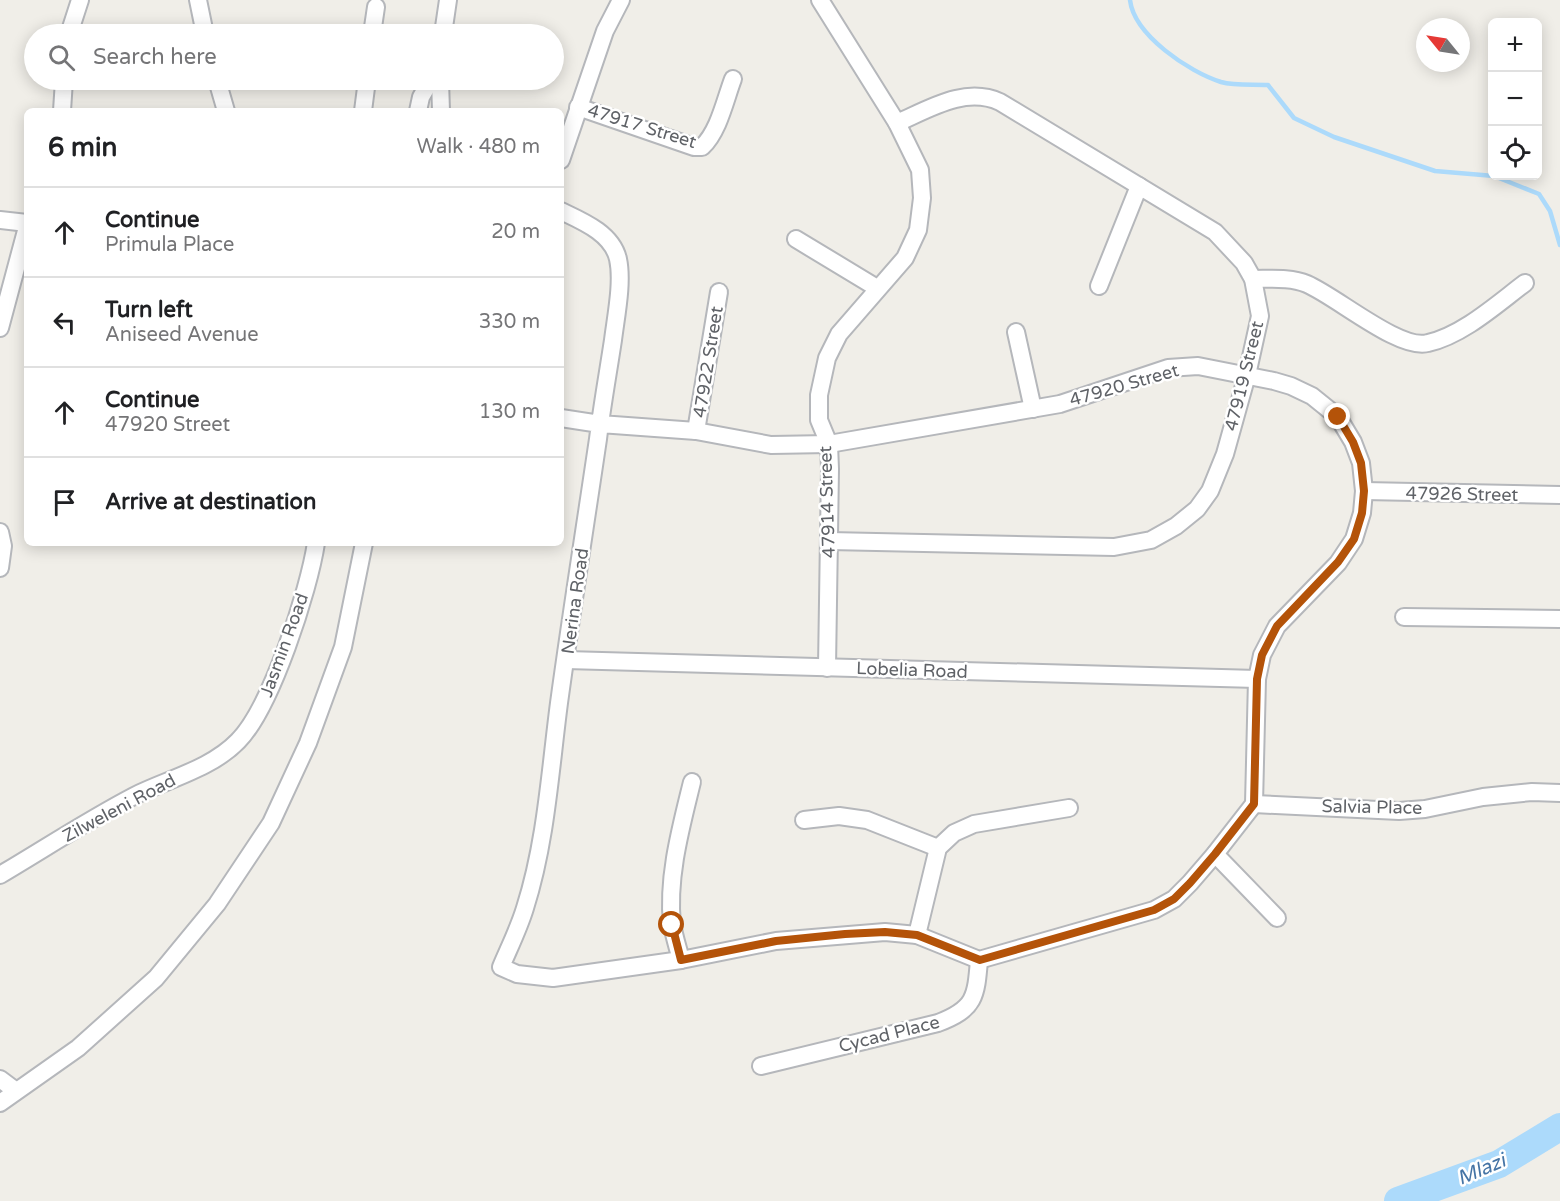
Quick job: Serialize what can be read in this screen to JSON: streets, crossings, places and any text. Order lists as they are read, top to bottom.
{
  "streets": {
    "street": [
      "47917 Street",
      "47922 Street",
      "47919 Street",
      "47920 Street",
      "47926 Street",
      "47914 Street",
      "Nerina Road",
      "Jasmin Road",
      "Lobelia Road",
      "Salvia Place",
      "Zilweleni Road",
      "Cycad Place"
    ]
  },
  "crossings": [
    ["47922 Street", "47920 Street"],
    ["47919 Street", "47920 Street"],
    ["47919 Street", "47914 Street"],
    ["47920 Street", "47926 Street"],
    ["47920 Street", "47914 Street"],
    ["47920 Street", "Nerina Road"],
    ["47920 Street", "Lobelia Road"],
    ["47920 Street", "Salvia Place"],
    ["47914 Street", "Lobelia Road"],
    ["Nerina Road", "Lobelia Road"],
    ["Jasmin Road", "Zilweleni Road"]
  ],
  "water": ["Mlazi"],
  "north": "top left",
  "page": {
    "map_buttons": ["+", "−"],
    "search": "Search here",
    "heading": ["6 min", "Walk · 480 m"],
    "list": [
      ["Continue", "Primula Place", "20 m"],
      ["Turn left", "Aniseed Avenue", "330 m"],
      ["Continue", "47920 Street", "130 m"],
      "Arrive at destination"
    ]
  }
}
